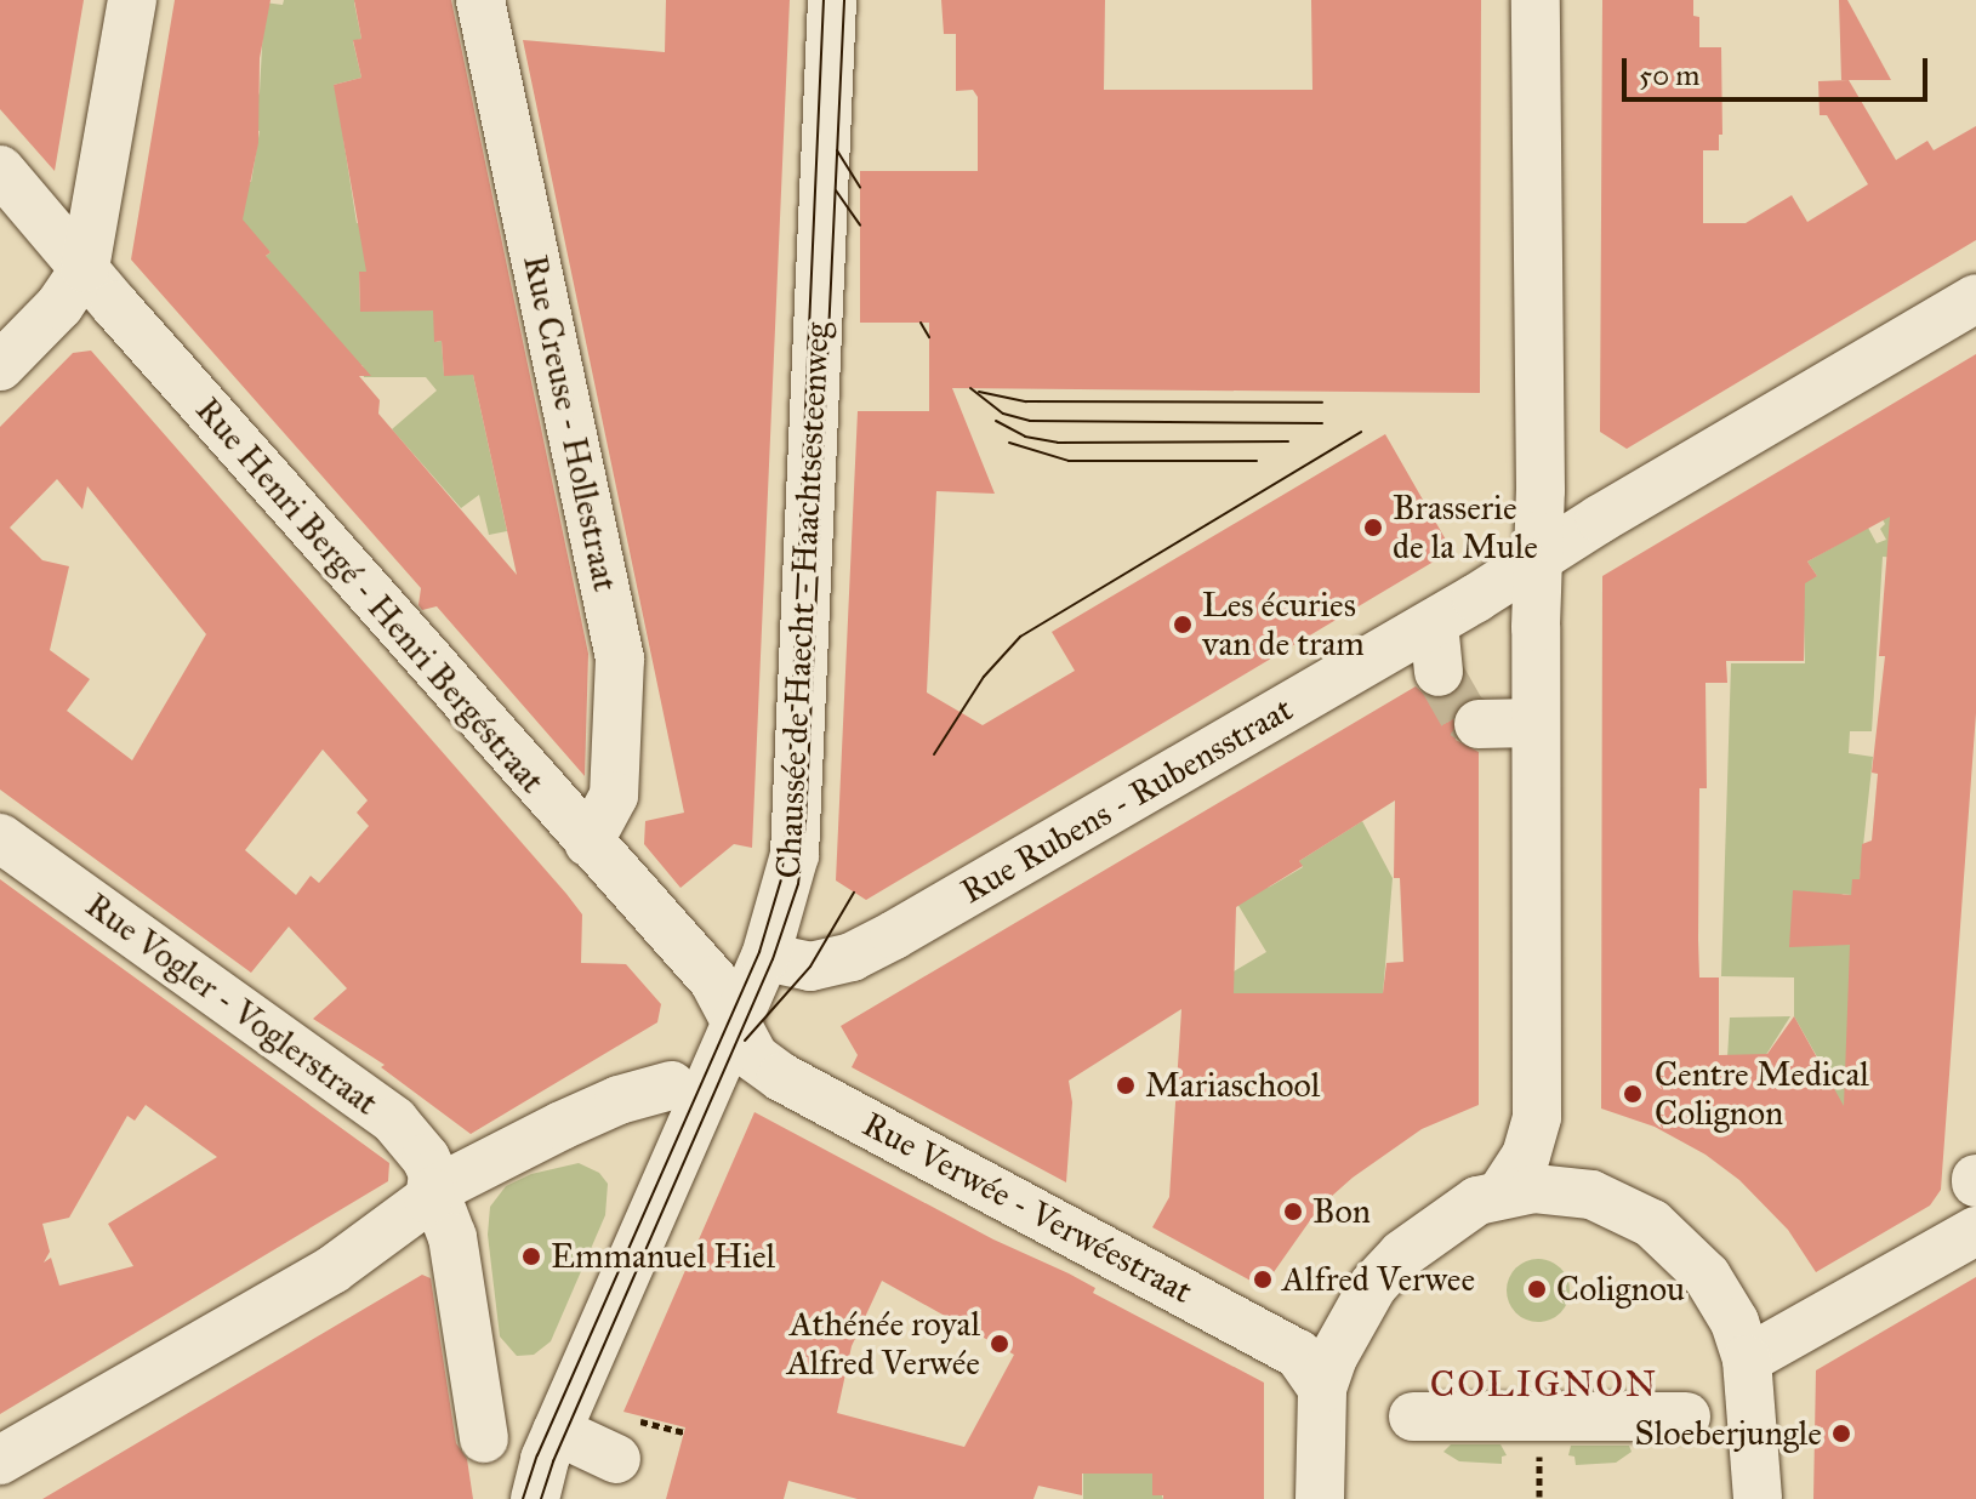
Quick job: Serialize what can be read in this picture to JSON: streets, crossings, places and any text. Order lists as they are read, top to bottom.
{
  "streets": {
    "street": [
      "Rue Creuse - Hollestraat",
      "Rue Henri Bergé - Henri Bergéstraat",
      "Chaussée de Haecht - Haachtsesteenweg",
      "Rue Rubens - Rubensstraat",
      "Rue Vogler - Voglerstraat",
      "Rue Verwée - Verwéestraat"
    ]
  },
  "crossings": [
    ["Rue Creuse - Hollestraat", "Rue Henri Bergé - Henri Bergéstraat"],
    ["Rue Henri Bergé - Henri Bergéstraat", "Chaussée de Haecht - Haachtsesteenweg"],
    ["Rue Henri Bergé - Henri Bergéstraat", "Rue Verwée - Verwéestraat"],
    ["Chaussée de Haecht - Haachtsesteenweg", "Rue Rubens - Rubensstraat"],
    ["Chaussée de Haecht - Haachtsesteenweg", "Rue Verwée - Verwéestraat"]
  ],
  "districts": ["COLIGNON"],
  "places": [
    "Brasserie de la Mule",
    "Les écuries van de tram",
    "Mariaschool",
    "Centre Medical Colignon",
    "Bon",
    "Emmanuel Hiel",
    "Alfred Verwee",
    "Colignou",
    "Athénée royal Alfred Verwée",
    "Sloeberjungle"
  ],
  "scale_bar": "50 m"
}
